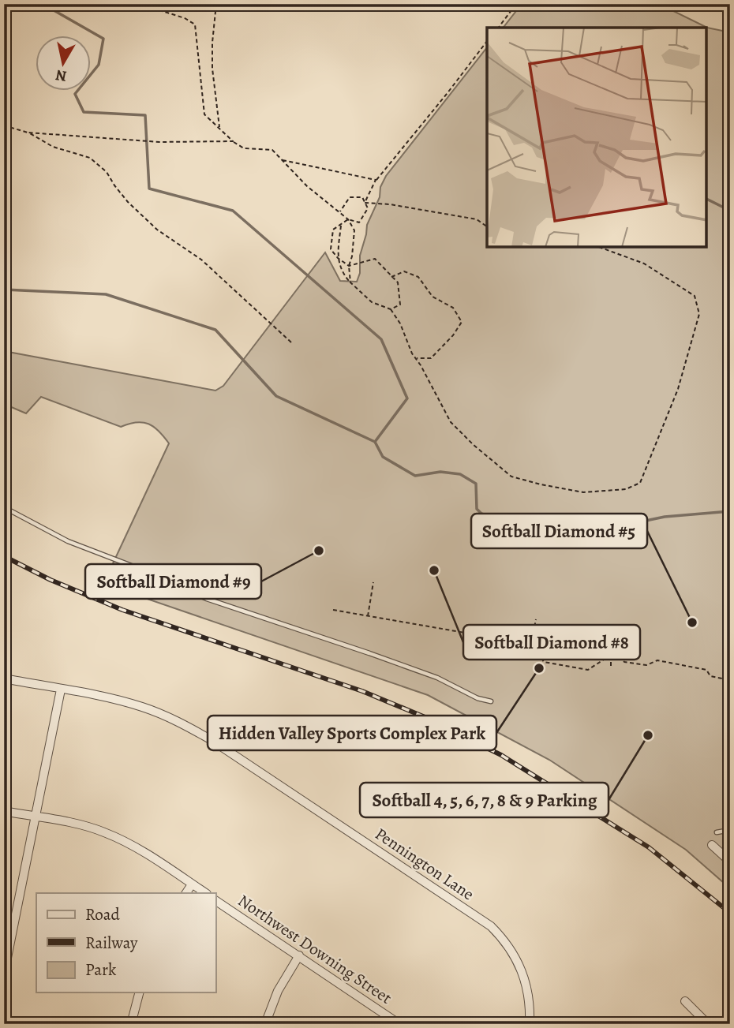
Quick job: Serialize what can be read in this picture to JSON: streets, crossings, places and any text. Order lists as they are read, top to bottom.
{
  "streets": {
    "street": ["Pennington Lane", "Northwest Downing Street"]
  },
  "places": [
    "Softball Diamond #9",
    "Softball Diamond #8",
    "Softball Diamond #5",
    "Hidden Valley Sports Complex Park",
    "Softball 4, 5, 6, 7, 8 & 9 Parking"
  ],
  "legend": ["Road", "Railway", "Park"],
  "north": "bottom"
}
